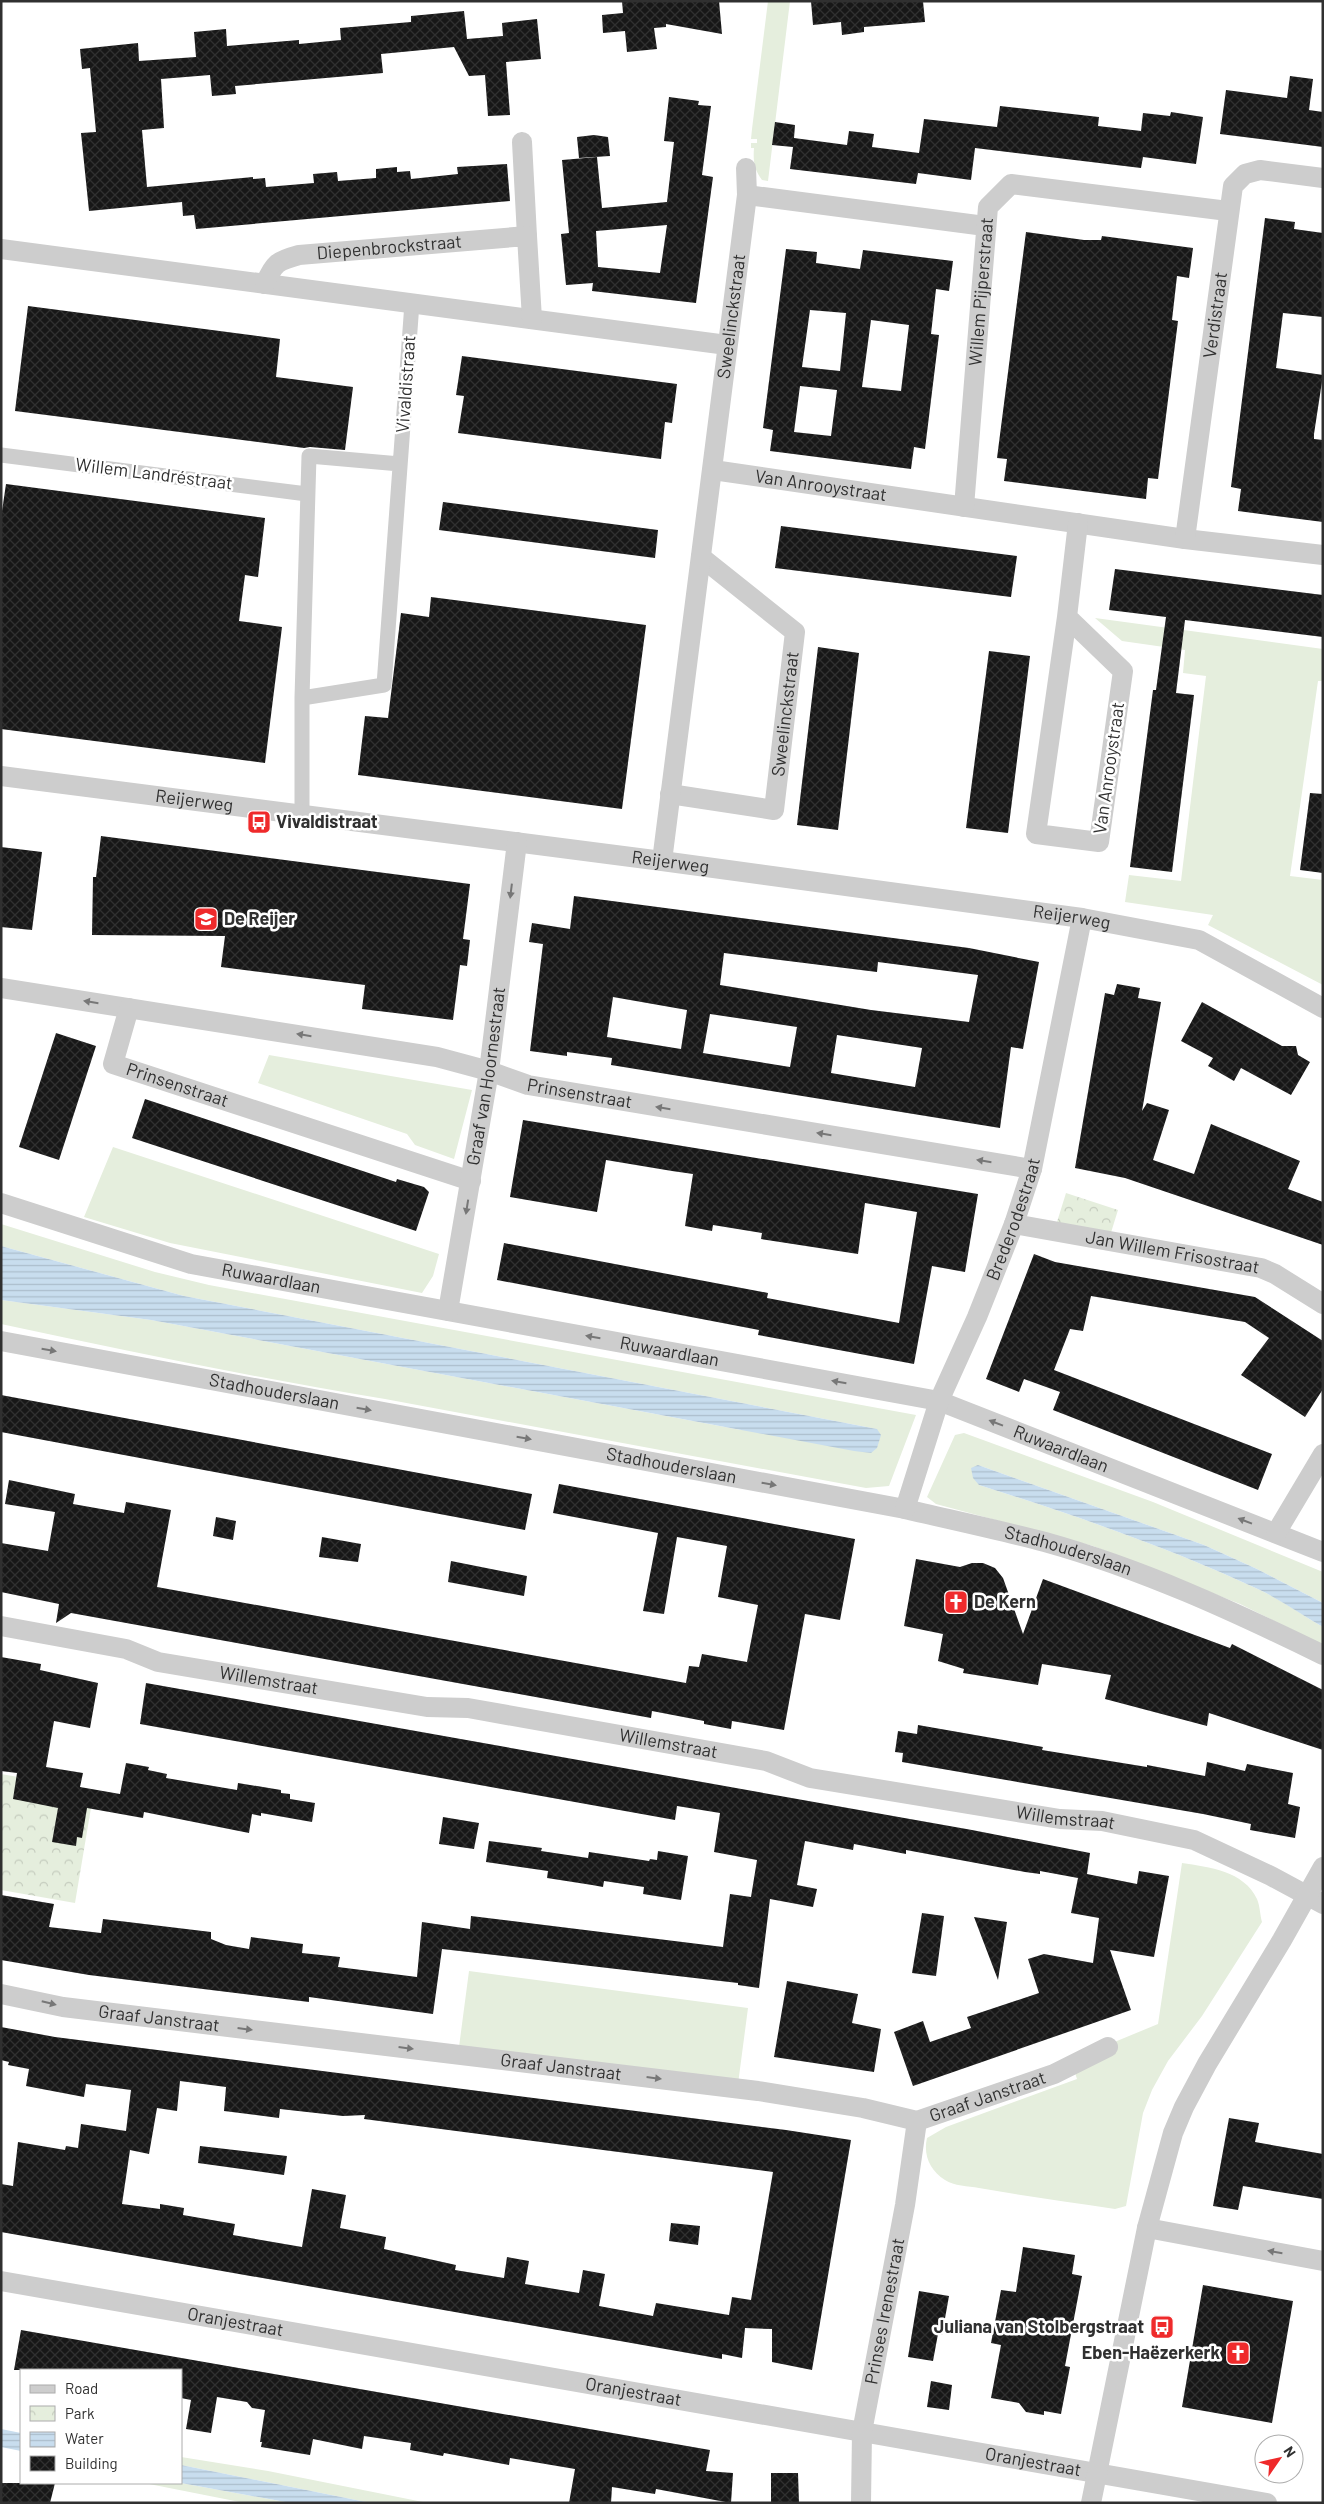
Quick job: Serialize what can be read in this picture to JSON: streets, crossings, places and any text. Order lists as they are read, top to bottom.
{
  "streets": {
    "street": [
      "Diepenbrockstraat",
      "Willem Pijperstraat",
      "Verdistraat",
      "Sweelinckstraat",
      "Vivaldistraat",
      "Willem Landréstraat",
      "Van Anrooystraat",
      "Reijerweg",
      "Graaf van Hoornestraat",
      "Prinsenstraat",
      "Brederodestraat",
      "Jan Willem Frisostraat",
      "Ruwaardlaan",
      "Stadhouderslaan",
      "Willemstraat",
      "Graaf Janstraat",
      "Prinses Irenestraat",
      "Oranjestraat"
    ]
  },
  "crossings": [
    ["Diepenbrockstraat", "Sweelinckstraat"],
    ["Diepenbrockstraat", "Vivaldistraat"],
    ["Willem Pijperstraat", "Verdistraat"],
    ["Willem Pijperstraat", "Van Anrooystraat"],
    ["Verdistraat", "Van Anrooystraat"],
    ["Sweelinckstraat", "Van Anrooystraat"],
    ["Sweelinckstraat", "Reijerweg"],
    ["Reijerweg", "Graaf van Hoornestraat"],
    ["Reijerweg", "Brederodestraat"],
    ["Graaf van Hoornestraat", "Prinsenstraat"],
    ["Graaf van Hoornestraat", "Ruwaardlaan"],
    ["Prinsenstraat", "Brederodestraat"],
    ["Brederodestraat", "Jan Willem Frisostraat"],
    ["Brederodestraat", "Ruwaardlaan"],
    ["Brederodestraat", "Stadhouderslaan"],
    ["Graaf Janstraat", "Prinses Irenestraat"],
    ["Prinses Irenestraat", "Oranjestraat"]
  ],
  "one_way": [
    "Graaf van Hoornestraat",
    "Prinsenstraat",
    "Ruwaardlaan",
    "Stadhouderslaan",
    "Graaf Janstraat"
  ],
  "places": {
    "bus stop": ["Vivaldistraat", "Juliana van Stolbergstraat"],
    "school or university": ["De Reijer"],
    "church": ["De Kern", "Eben-Haëzerkerk"]
  },
  "legend": [
    "Road",
    "Park",
    "Water",
    "Building"
  ],
  "north": "top right"
}
